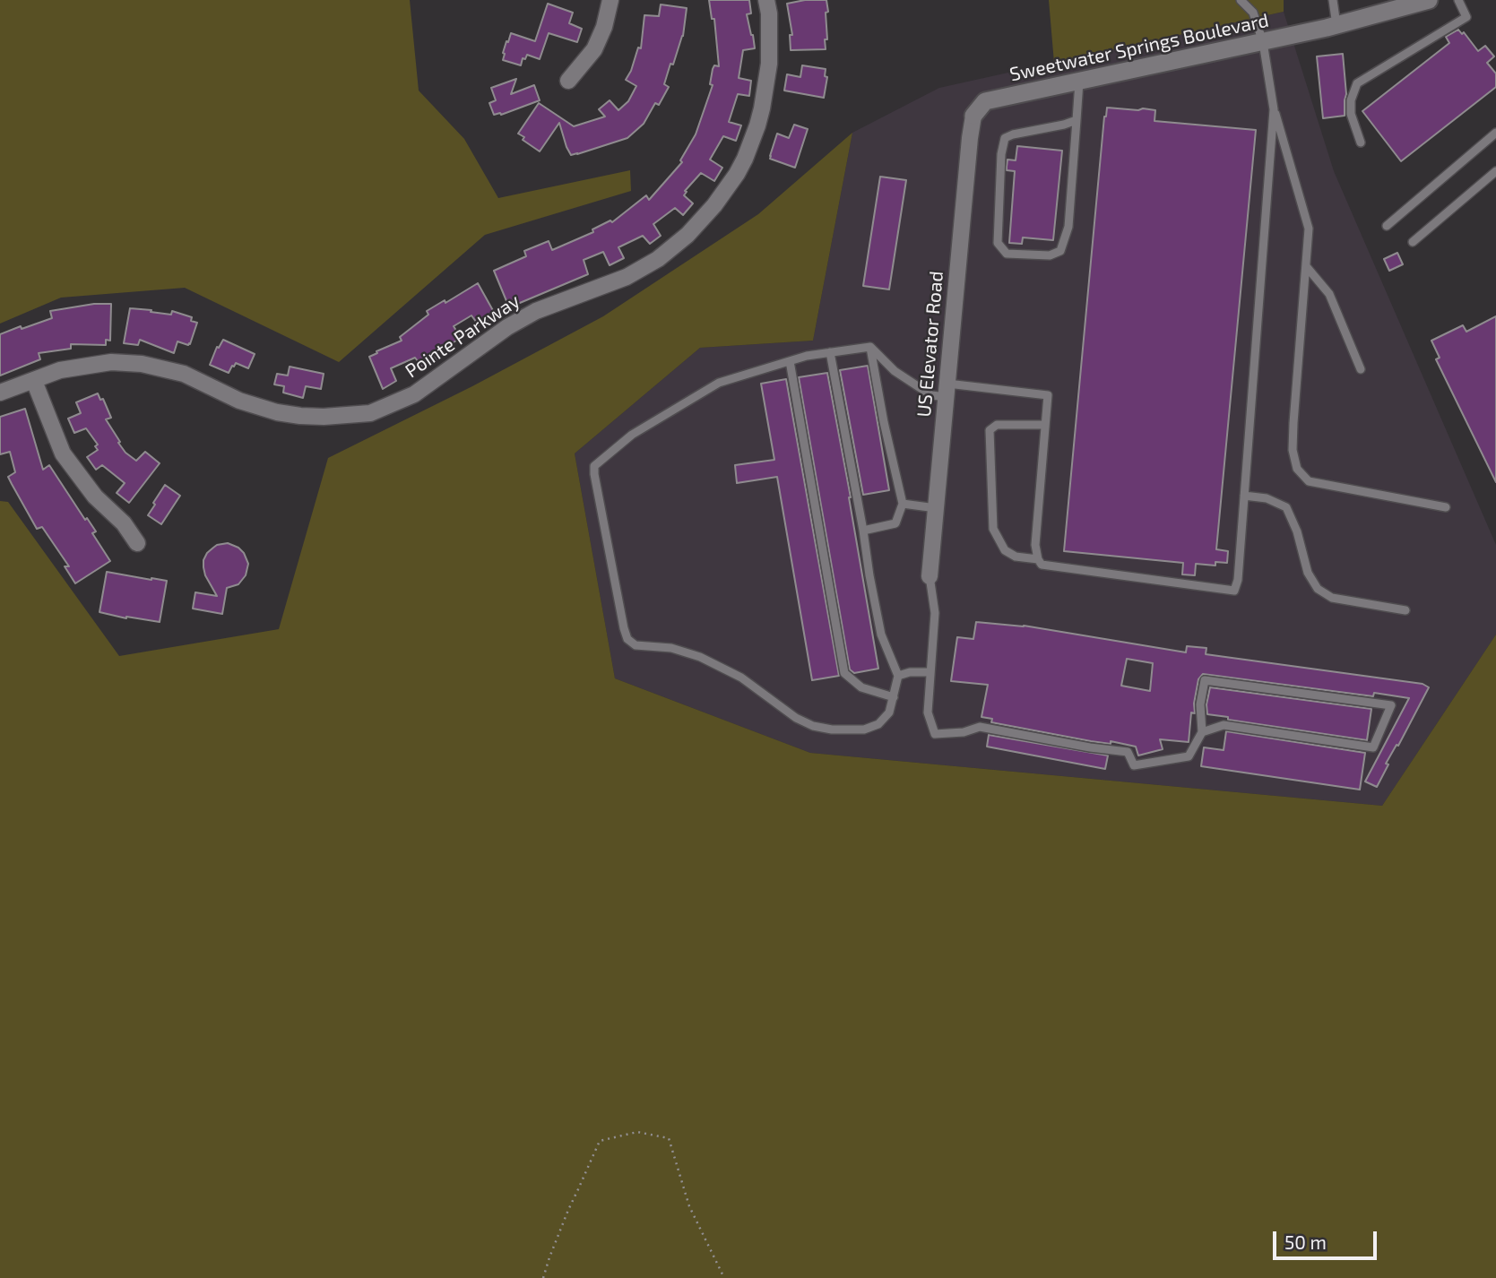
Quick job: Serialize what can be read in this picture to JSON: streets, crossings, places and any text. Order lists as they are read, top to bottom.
{
  "streets": {
    "street": ["Sweetwater Springs Boulevard", "Pointe Parkway", "US Elevator Road"]
  },
  "crossings": [
    ["Sweetwater Springs Boulevard", "US Elevator Road"]
  ],
  "scale_bar": "50 m"
}
